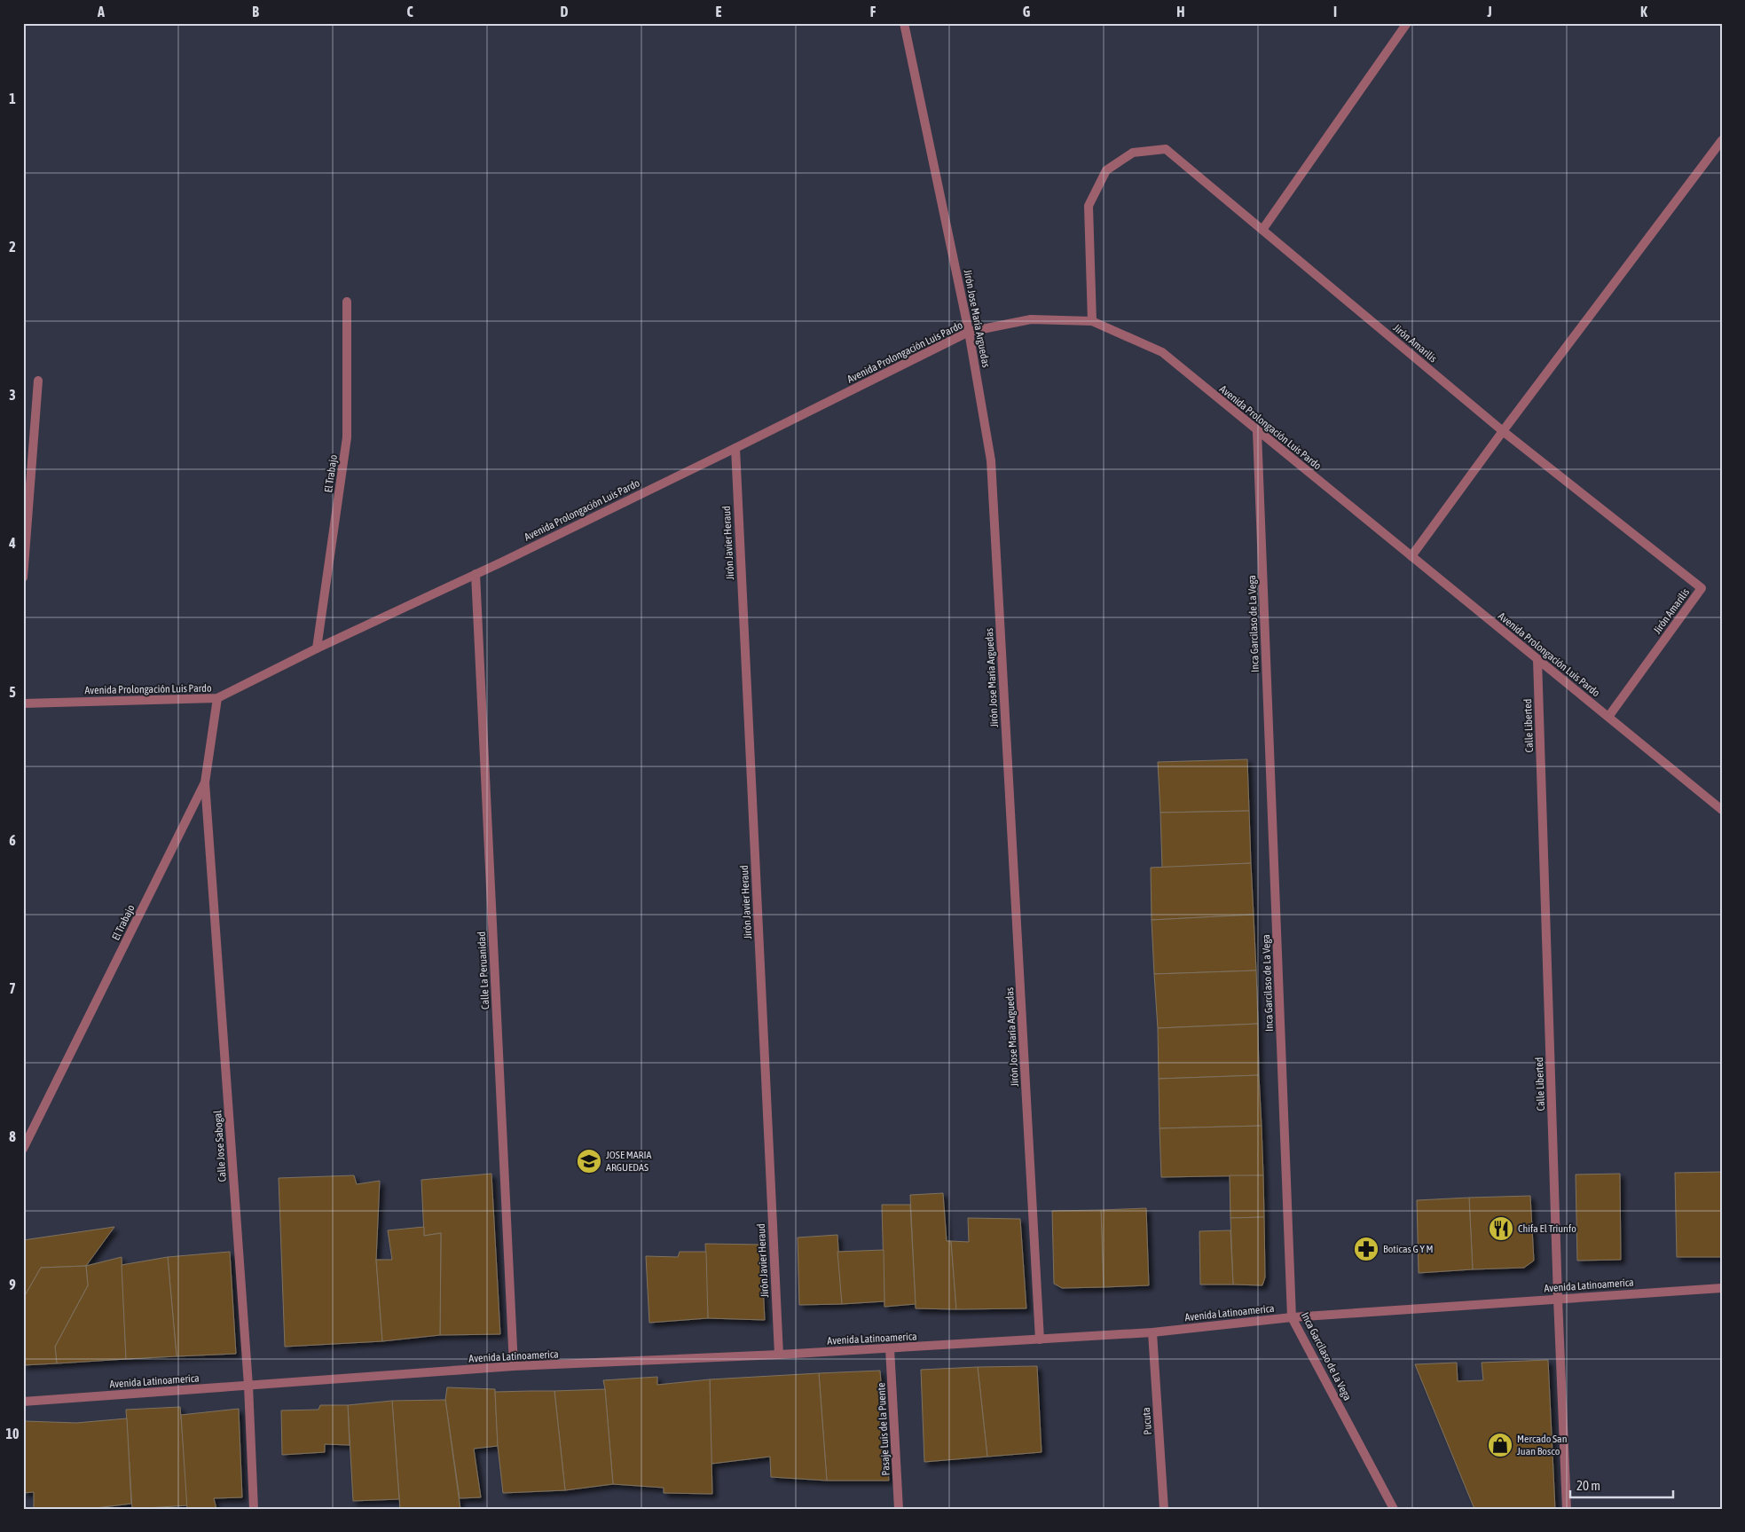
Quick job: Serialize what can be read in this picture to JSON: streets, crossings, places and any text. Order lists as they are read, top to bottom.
{
  "streets": {
    "street": [
      "Jirón Jose María Arguedas",
      "Jirón Amarilis",
      "Avenida Prolongación Luis Pardo",
      "El Trabajo",
      "Jirón Javier Heraud",
      "Inca Garcilaso de La Vega",
      "Calle Liberted",
      "Calle La Peruanidad",
      "Calle Jose Sabogal",
      "Avenida Latinoamerica",
      "Pucuta",
      "Pasaje Luis de la Puente"
    ]
  },
  "crossings": [
    ["Jirón Jose María Arguedas", "Avenida Prolongación Luis Pardo"],
    ["Jirón Jose María Arguedas", "Avenida Latinoamerica"],
    ["Jirón Amarilis", "Avenida Prolongación Luis Pardo"],
    ["Avenida Prolongación Luis Pardo", "El Trabajo"],
    ["Avenida Prolongación Luis Pardo", "Jirón Javier Heraud"],
    ["Avenida Prolongación Luis Pardo", "Inca Garcilaso de La Vega"],
    ["Avenida Prolongación Luis Pardo", "Calle Liberted"],
    ["Avenida Prolongación Luis Pardo", "Calle La Peruanidad"],
    ["El Trabajo", "Calle Jose Sabogal"],
    ["Jirón Javier Heraud", "Avenida Latinoamerica"],
    ["Inca Garcilaso de La Vega", "Avenida Latinoamerica"],
    ["Calle Liberted", "Avenida Latinoamerica"],
    ["Calle La Peruanidad", "Avenida Latinoamerica"],
    ["Calle Jose Sabogal", "Avenida Latinoamerica"],
    ["Avenida Latinoamerica", "Pucuta"],
    ["Avenida Latinoamerica", "Pasaje Luis de la Puente"]
  ],
  "places": {
    "school or university": ["JOSE MARIA ARGUEDAS"],
    "restaurant": ["Chifa El Triunfo"],
    "pharmacy": ["Boticas G Y M"],
    "shop": ["Mercado San Juan Bosco"]
  },
  "scale_bar": "20 m",
  "grid": {
    "columns": [
      "A",
      "B",
      "C",
      "D",
      "E",
      "F",
      "G",
      "H",
      "I",
      "J",
      "K"
    ],
    "rows": [
      "1",
      "2",
      "3",
      "4",
      "5",
      "6",
      "7",
      "8",
      "9",
      "10"
    ]
  }
}
